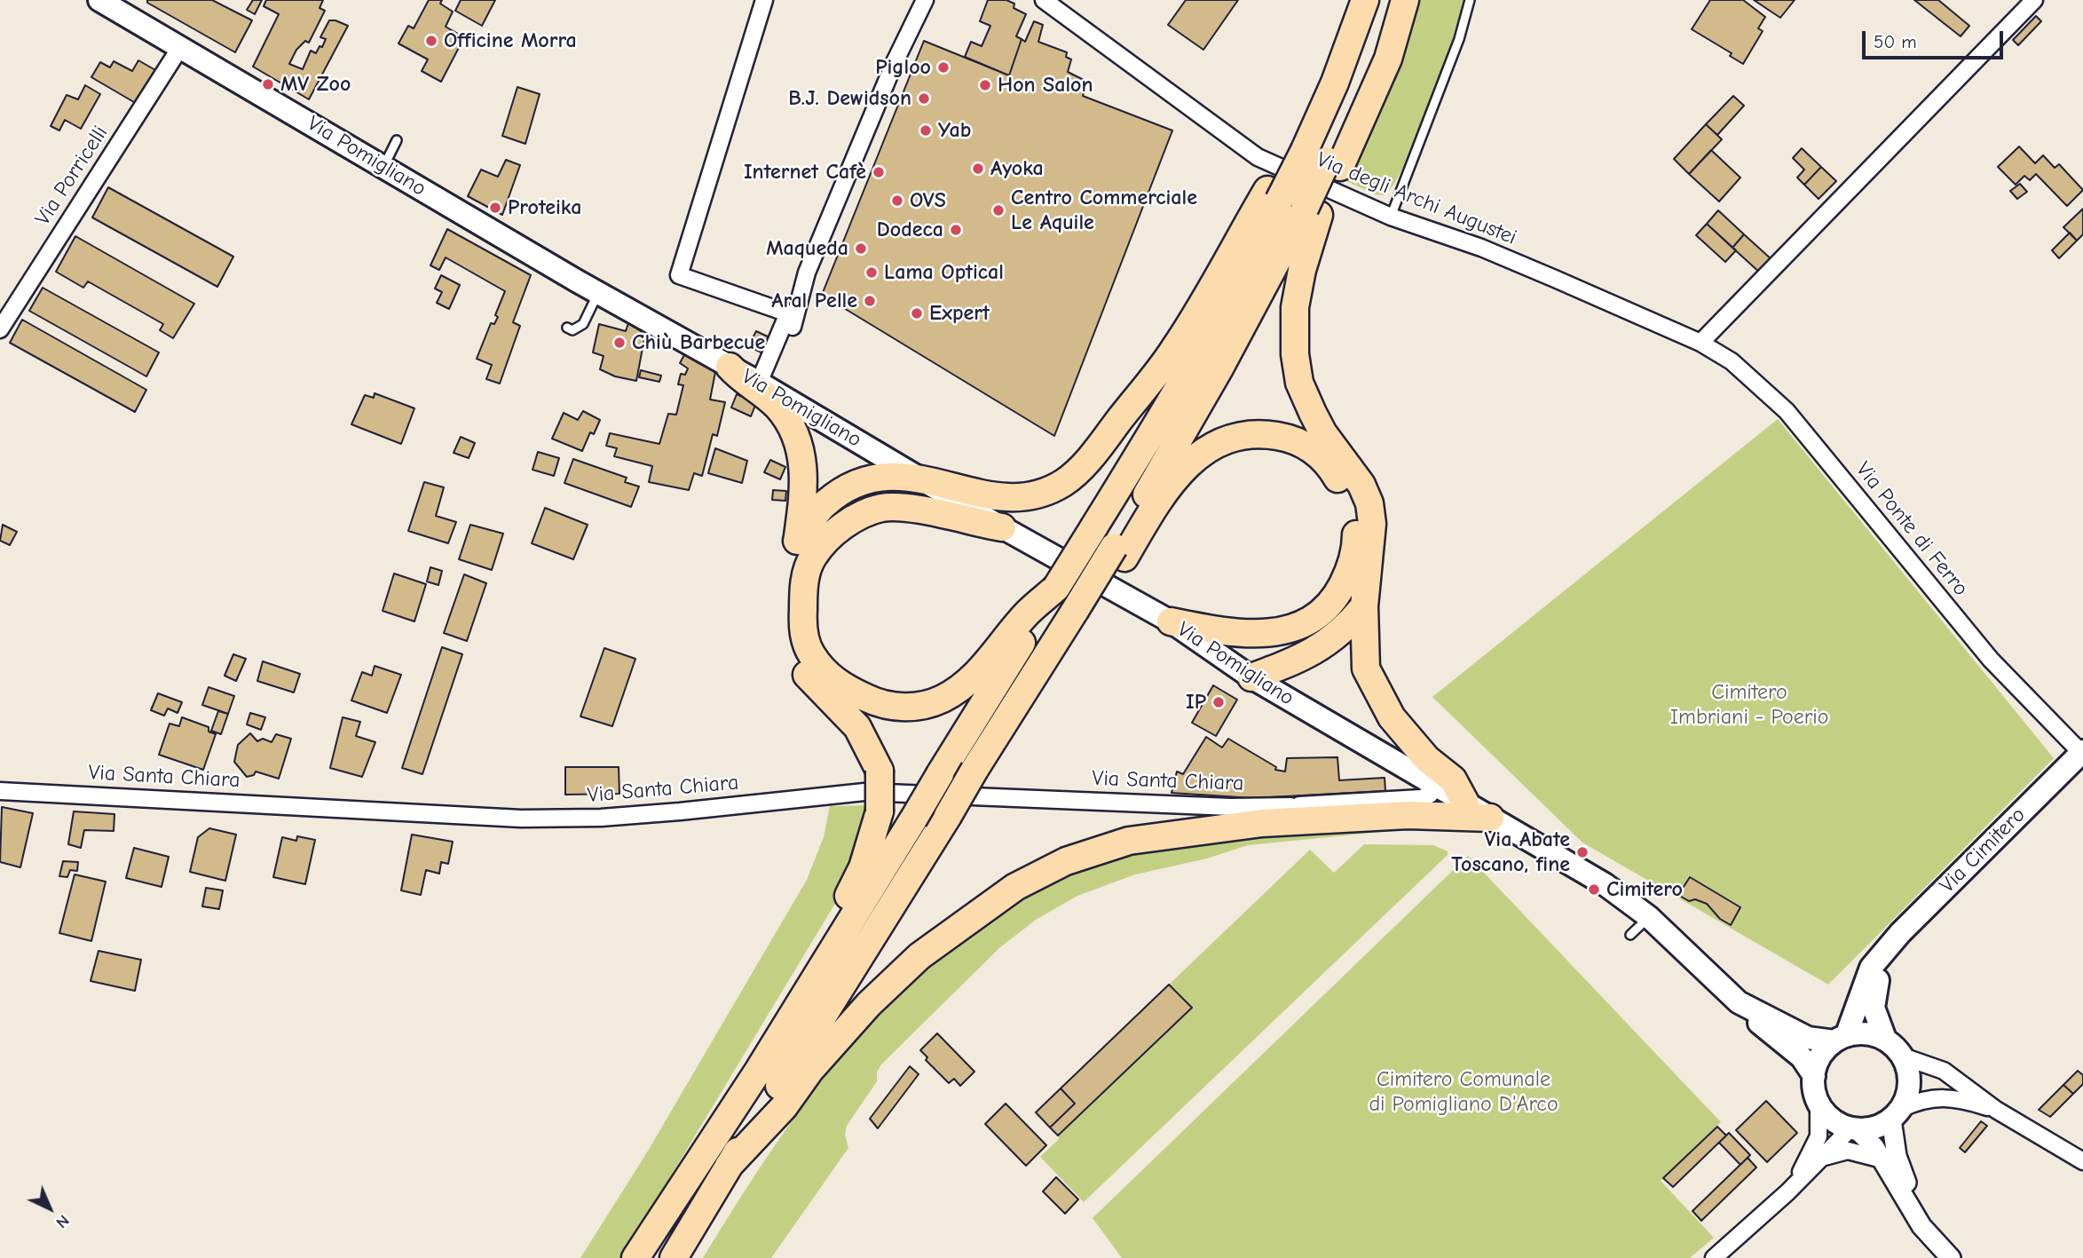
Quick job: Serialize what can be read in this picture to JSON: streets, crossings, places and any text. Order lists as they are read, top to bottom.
{
  "streets": {
    "main road": ["Via Pomigliano", "Via Cimitero"],
    "street": [
      "Via Porricelli",
      "Via degli Archi Augustei",
      "Via Ponte di Ferro",
      "Via Santa Chiara"
    ]
  },
  "crossings": [
    ["Via Pomigliano", "Via Porricelli"],
    ["Via degli Archi Augustei", "Via Ponte di Ferro"],
    ["Via Ponte di Ferro", "Via Cimitero"]
  ],
  "parks": ["Cimitero Imbriani - Poerio", "Cimitero Comunale di Pomigliano D'Arco"],
  "places": [
    "Officine Morra",
    "Pigloo",
    "MV Zoo",
    "Hon Salon",
    "B.J. Dewidson",
    "Yab",
    "Ayoka",
    "Internet Cafè",
    "OVS",
    "Proteika",
    "Centro Commerciale Le Aquile",
    "Dodeca",
    "Maqueda",
    "Lama Optical",
    "Aral Pelle",
    "Expert",
    "Chiù Barbecue",
    "IP",
    "Via Abate Toscano, fine",
    "Cimitero"
  ],
  "scale_bar": "50 m",
  "north": "bottom right"
}
